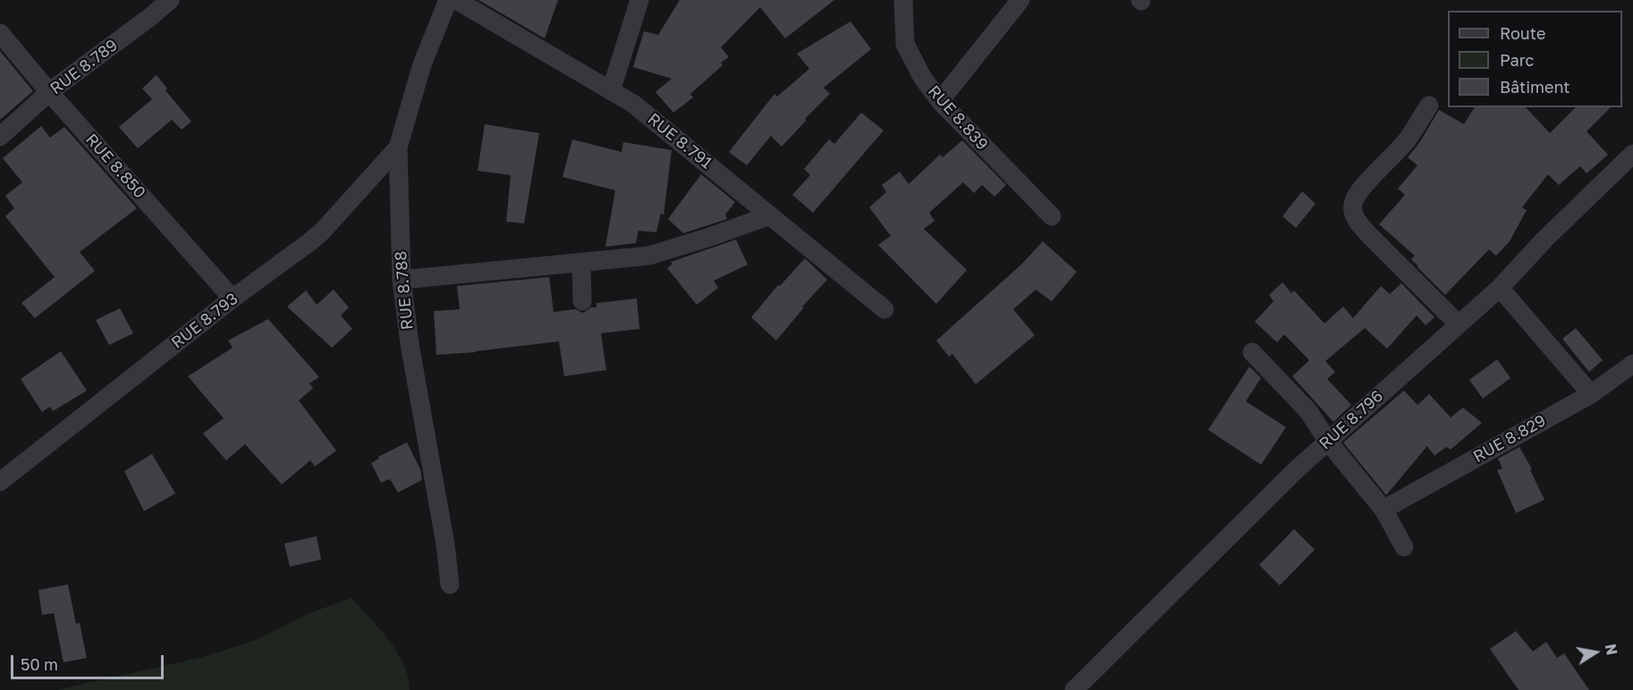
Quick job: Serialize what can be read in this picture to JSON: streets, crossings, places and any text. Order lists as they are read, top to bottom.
{
  "streets": {
    "street": [
      "RUE 8.789",
      "RUE 8.839",
      "RUE 8.791",
      "RUE 8.850",
      "RUE 8.788",
      "RUE 8.793",
      "RUE 8.796",
      "RUE 8.829"
    ]
  },
  "crossings": [
    ["RUE 8.789", "RUE 8.850"],
    ["RUE 8.850", "RUE 8.793"],
    ["RUE 8.788", "RUE 8.793"]
  ],
  "legend": ["Route", "Parc", "Bâtiment"],
  "scale_bar": "50 m",
  "north": "right"
}
